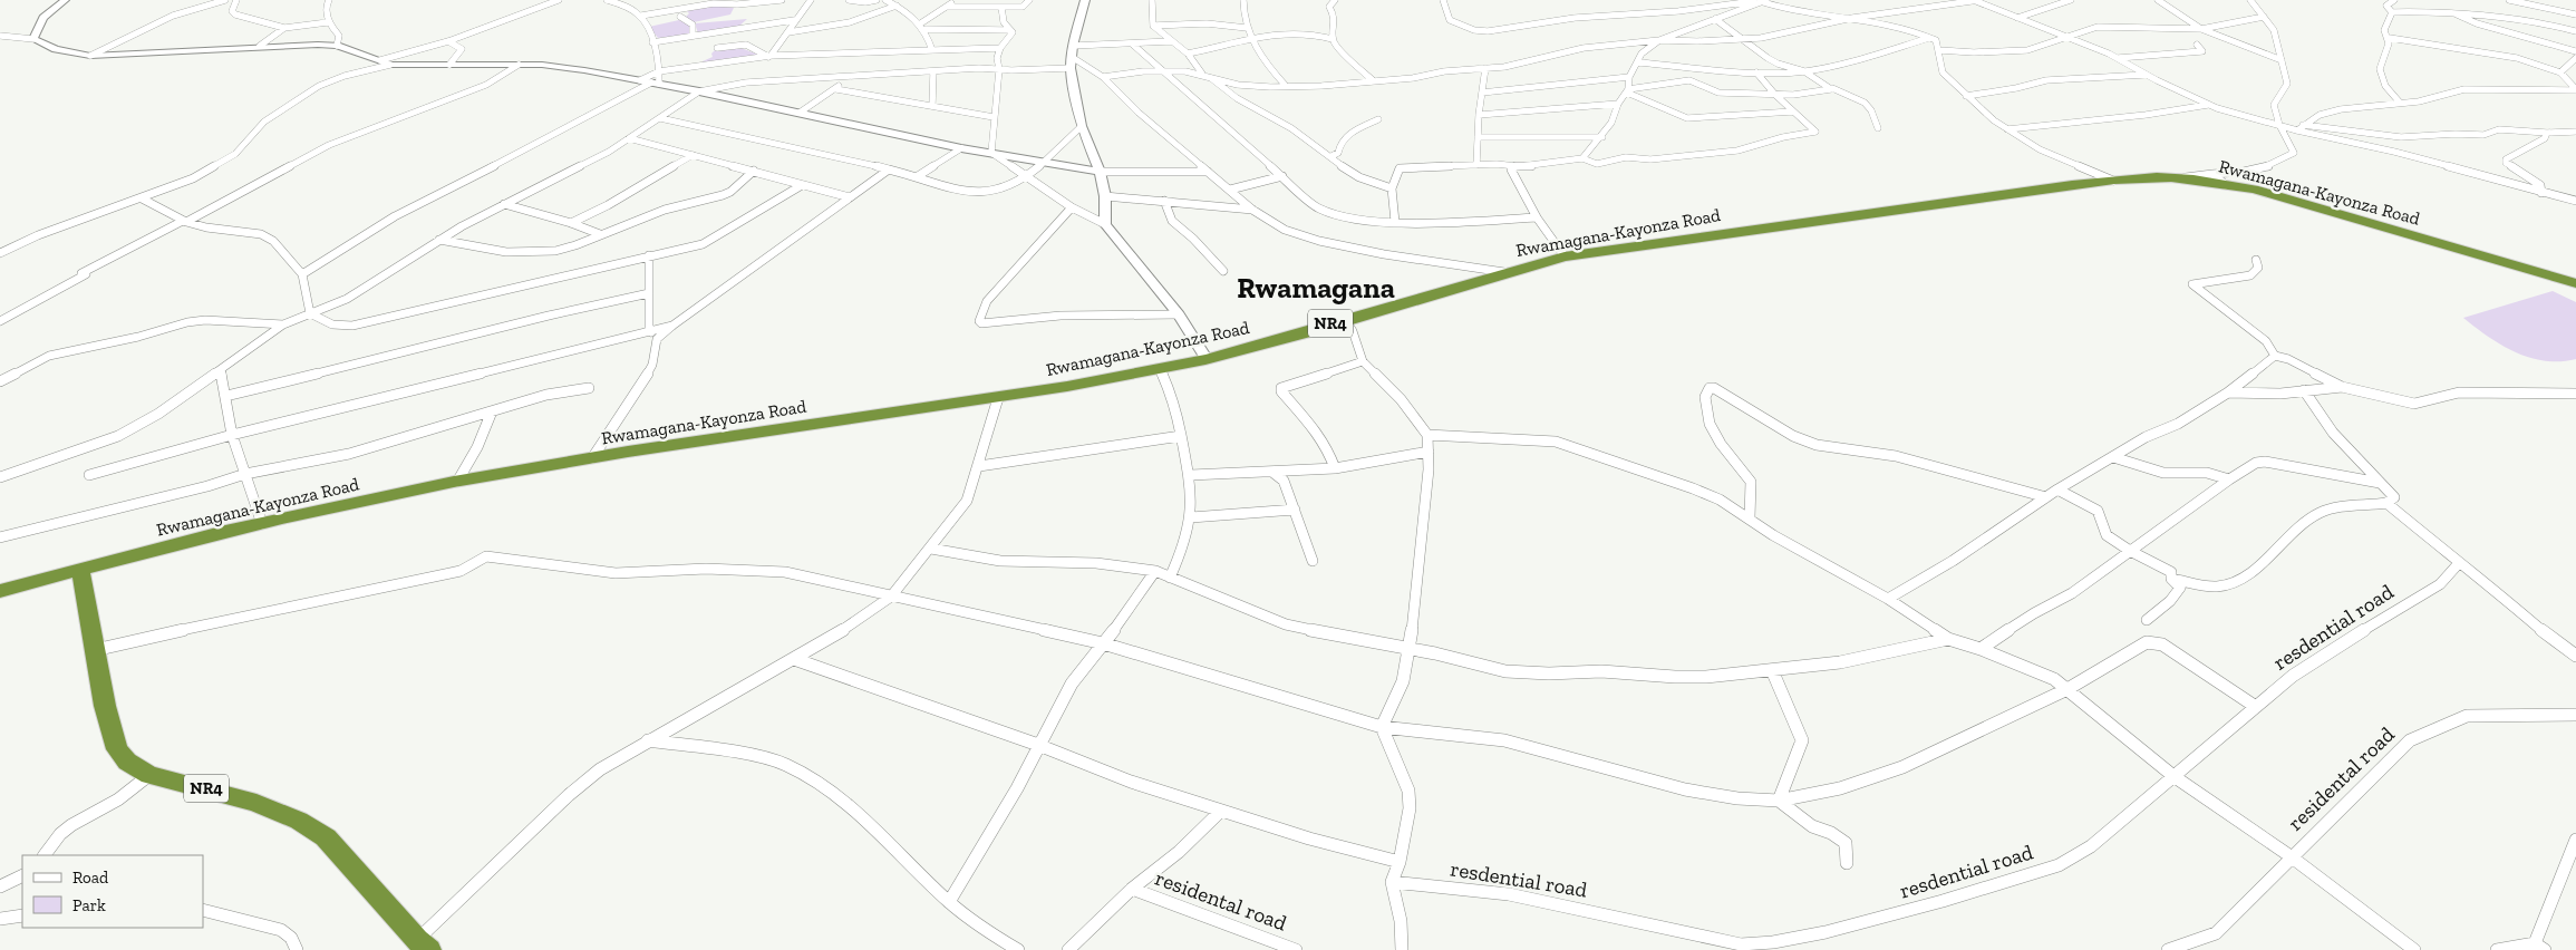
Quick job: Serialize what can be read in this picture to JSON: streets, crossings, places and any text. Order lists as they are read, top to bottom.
{
  "streets": {
    "highway": ["Rwamagana-Kayonza Road", "NR4"],
    "street": ["resdential road", "residental road"]
  },
  "crossings": [
    ["Rwamagana-Kayonza Road", "NR4"]
  ],
  "districts": ["Rwamagana"],
  "legend": ["Road", "Park"]
}
